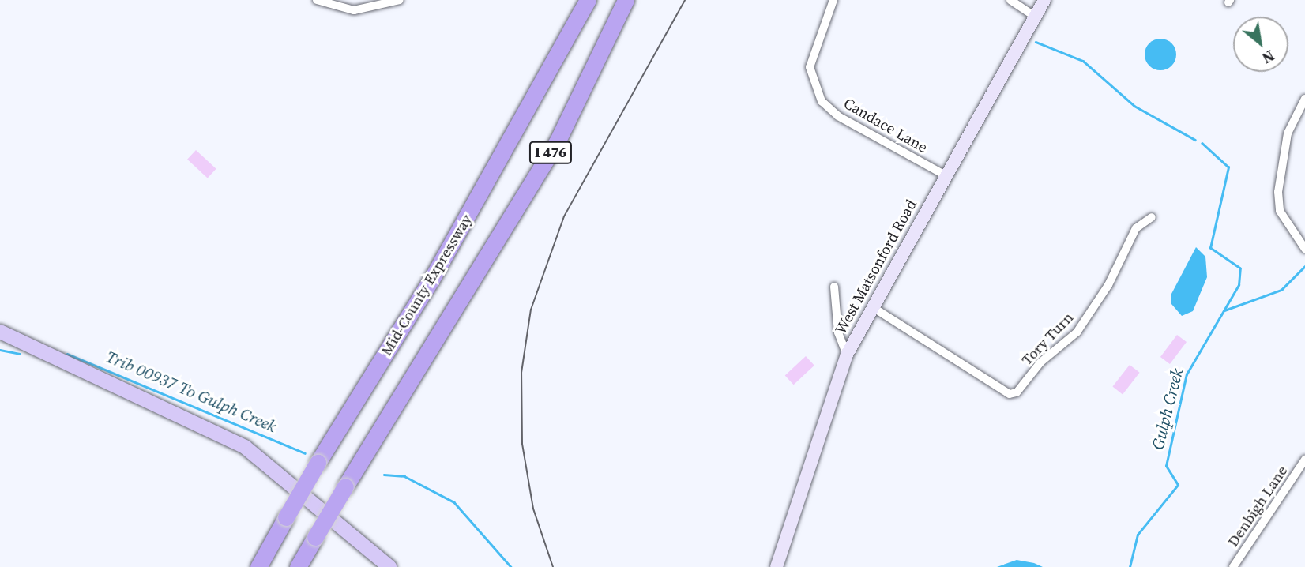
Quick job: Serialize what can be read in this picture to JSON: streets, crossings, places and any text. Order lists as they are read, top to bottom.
{
  "streets": {
    "highway": ["I 476", "Mid-County Expressway"],
    "main road": ["West Matsonford Road"],
    "street": ["Candace Lane", "Tory Turn", "Denbigh Lane"]
  },
  "crossings": [
    ["Candace Lane", "West Matsonford Road"],
    ["West Matsonford Road", "Tory Turn"]
  ],
  "water": ["Trib 00937 To Gulph Creek", "Gulph Creek"],
  "north": "bottom right"
}
